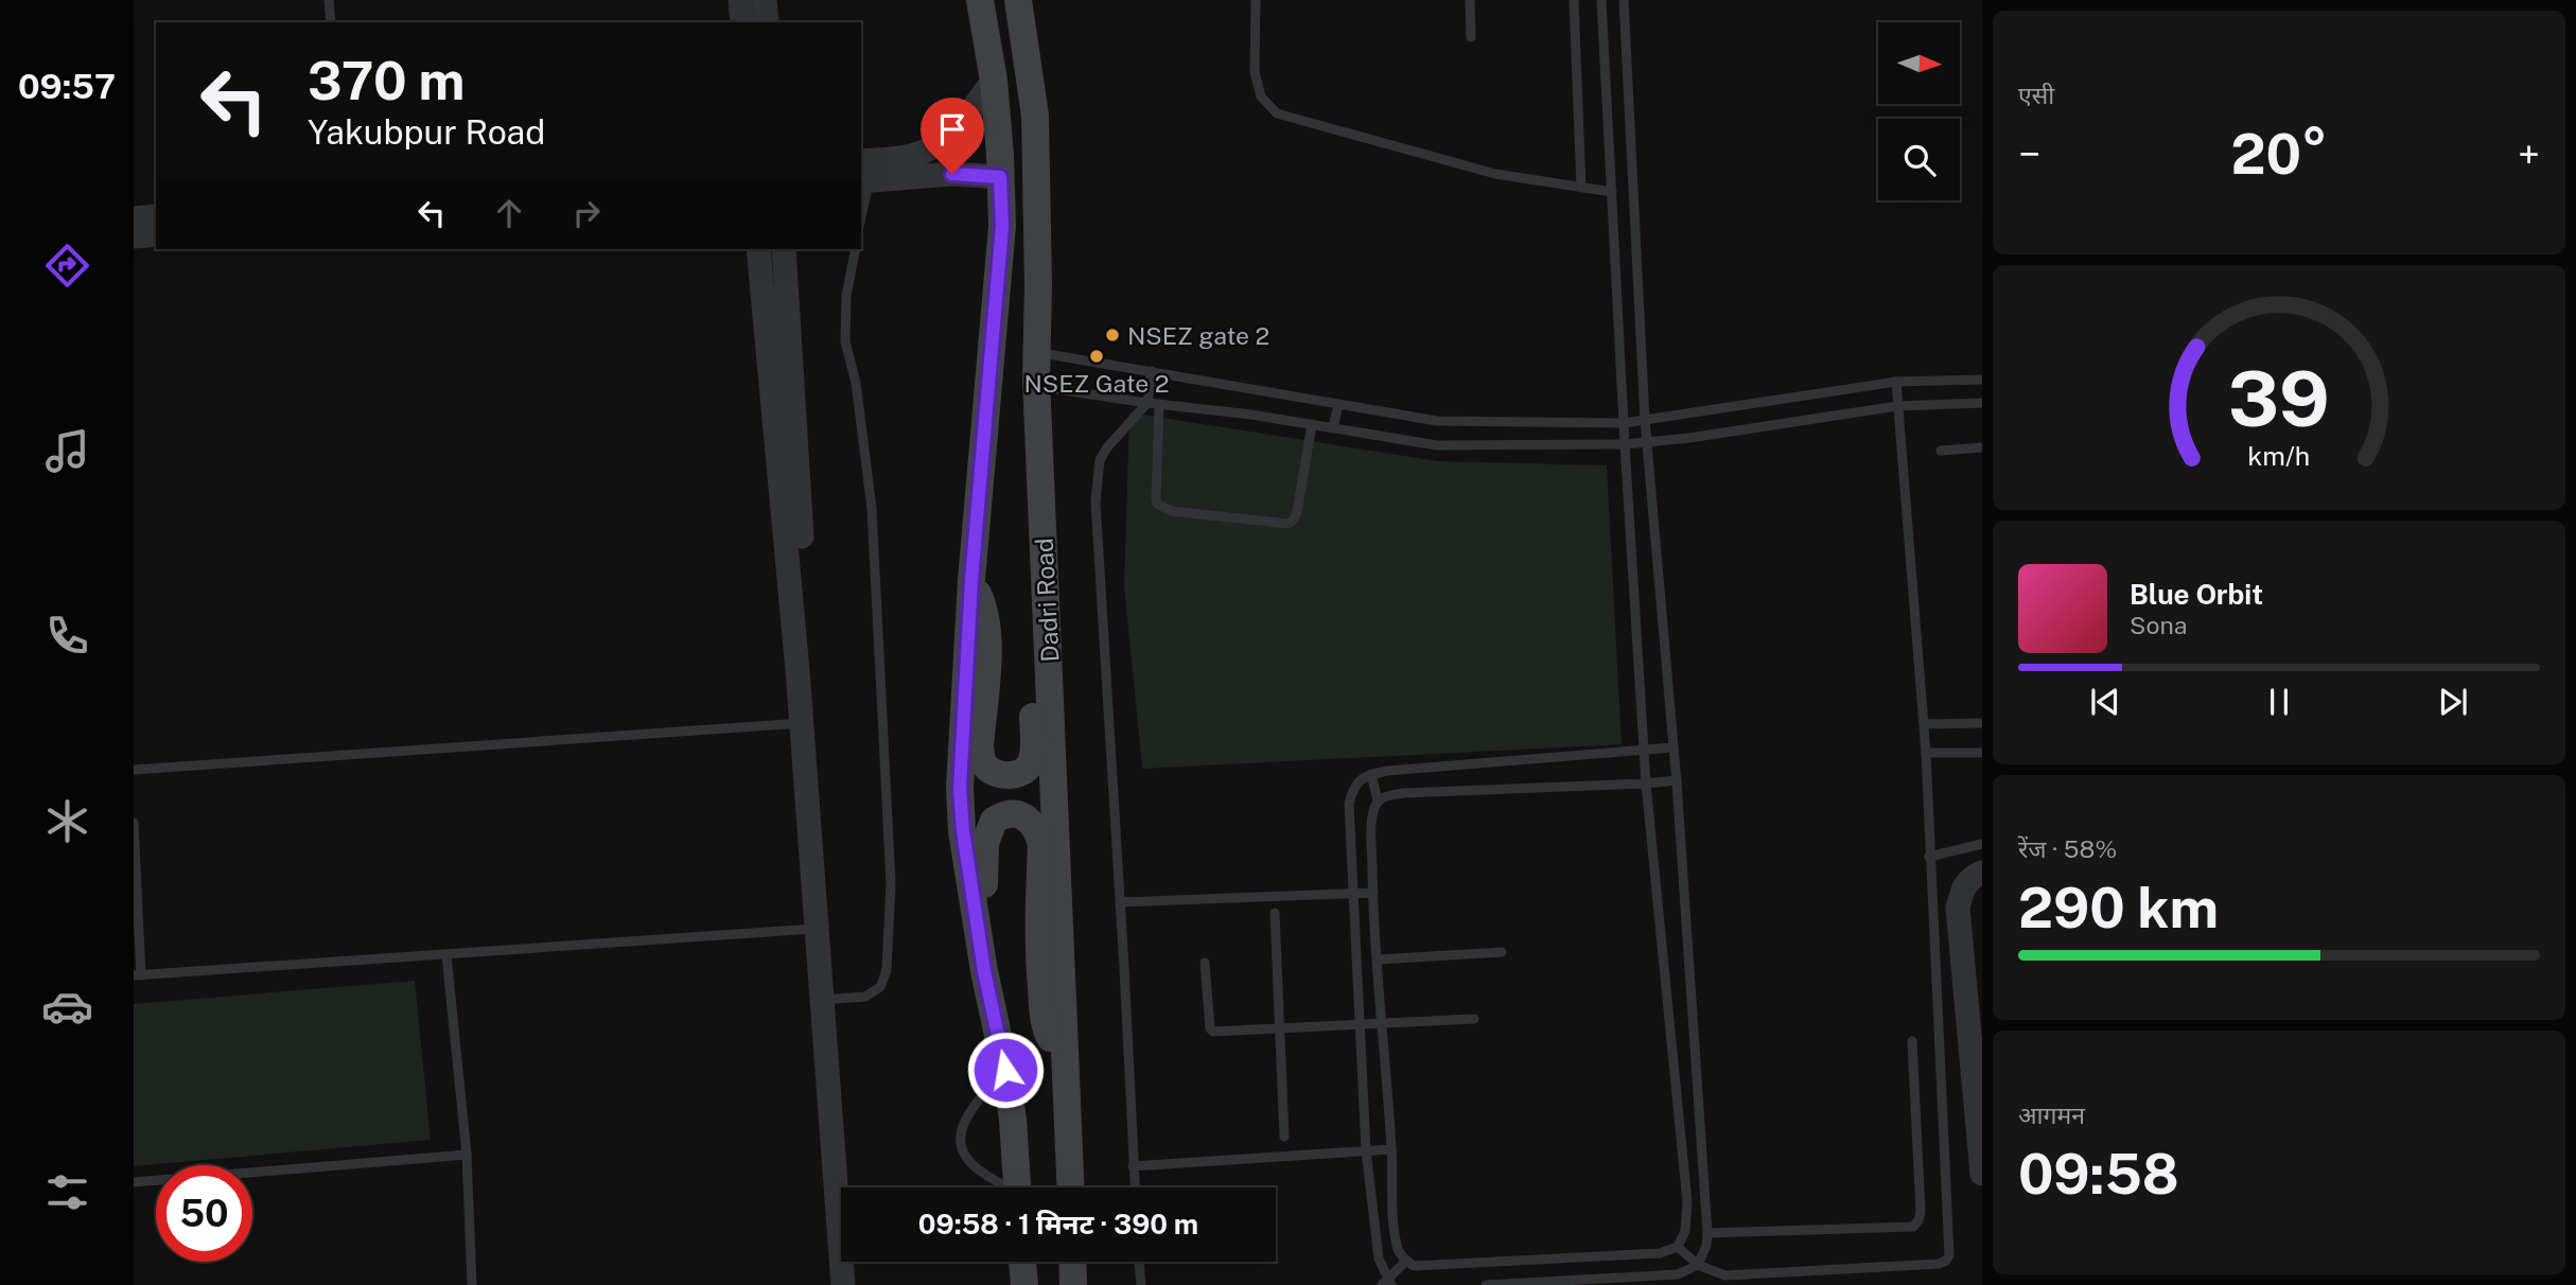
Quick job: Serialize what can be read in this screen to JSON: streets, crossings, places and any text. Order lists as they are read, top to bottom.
{
  "streets": {
    "main road": ["Dadri Road"]
  },
  "places": ["NSEZ gate 2", "NSEZ Gate 2"],
  "north": "right",
  "page": {
    "tabs": "09:57",
    "tile": [
      "एसी",
      ["रेंज · 58%", "290 km"],
      ["आगमन", "09:58"]
    ],
    "turn": ["370 m", "Yakubpur Road"],
    "heat": ["−", "20°", "+"],
    "song": ["Blue Orbit", "Sona"],
    "limit": "50",
    "trip": "09:58 · 1 मिनट · 390 m",
    "gauge": ["39", "km/h"]
  }
}
